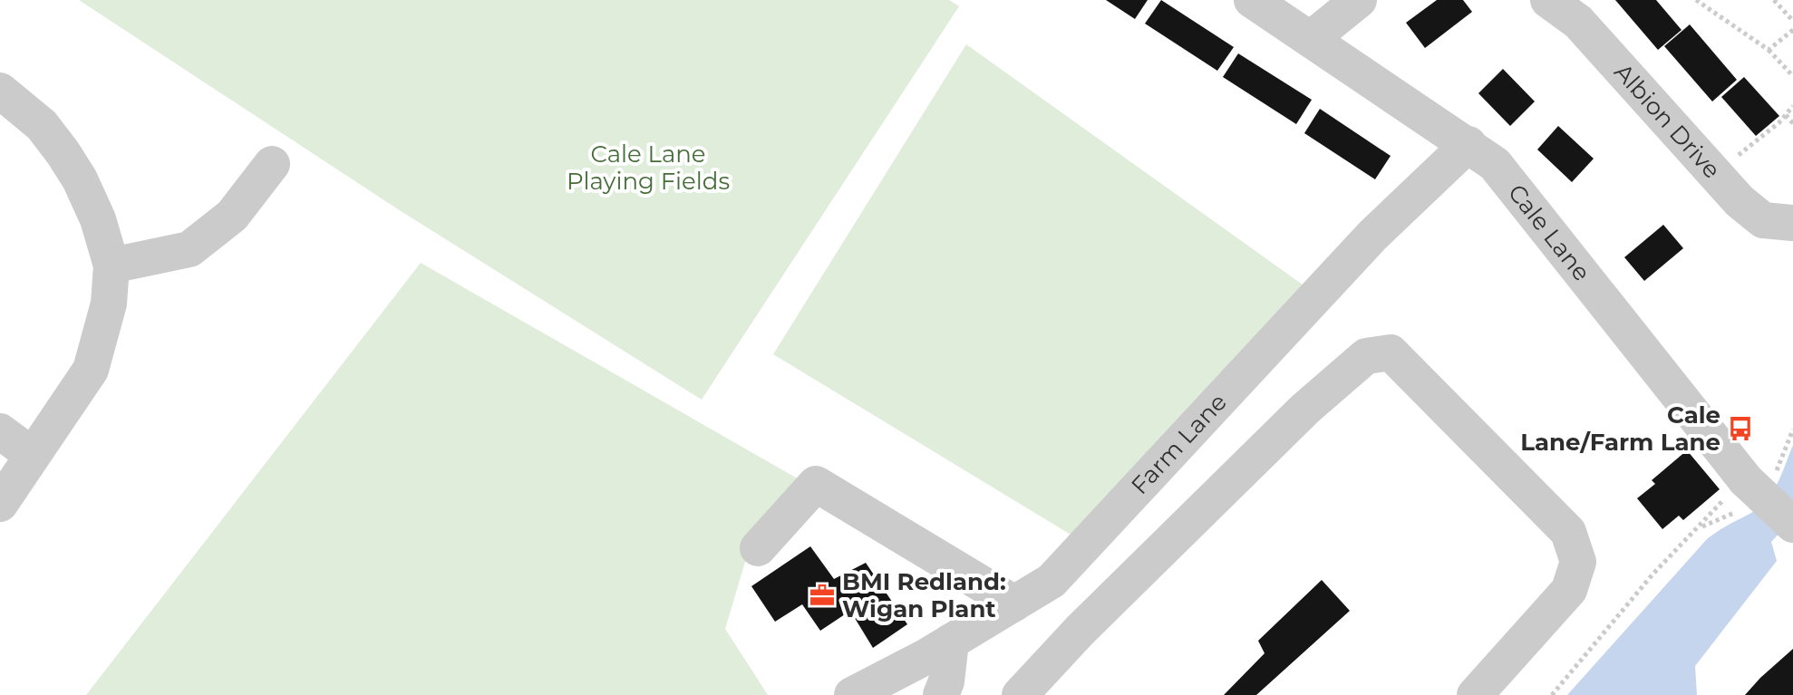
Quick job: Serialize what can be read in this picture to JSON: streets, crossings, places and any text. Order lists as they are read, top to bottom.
{
  "streets": {
    "street": ["Albion Drive", "Cale Lane", "Farm Lane"]
  },
  "crossings": [
    ["Cale Lane", "Farm Lane"]
  ],
  "parks": ["Cale Lane Playing Fields"],
  "places": {
    "bus stop": ["Cale Lane/Farm Lane"],
    "office": ["BMI Redland: Wigan Plant"]
  }
}
